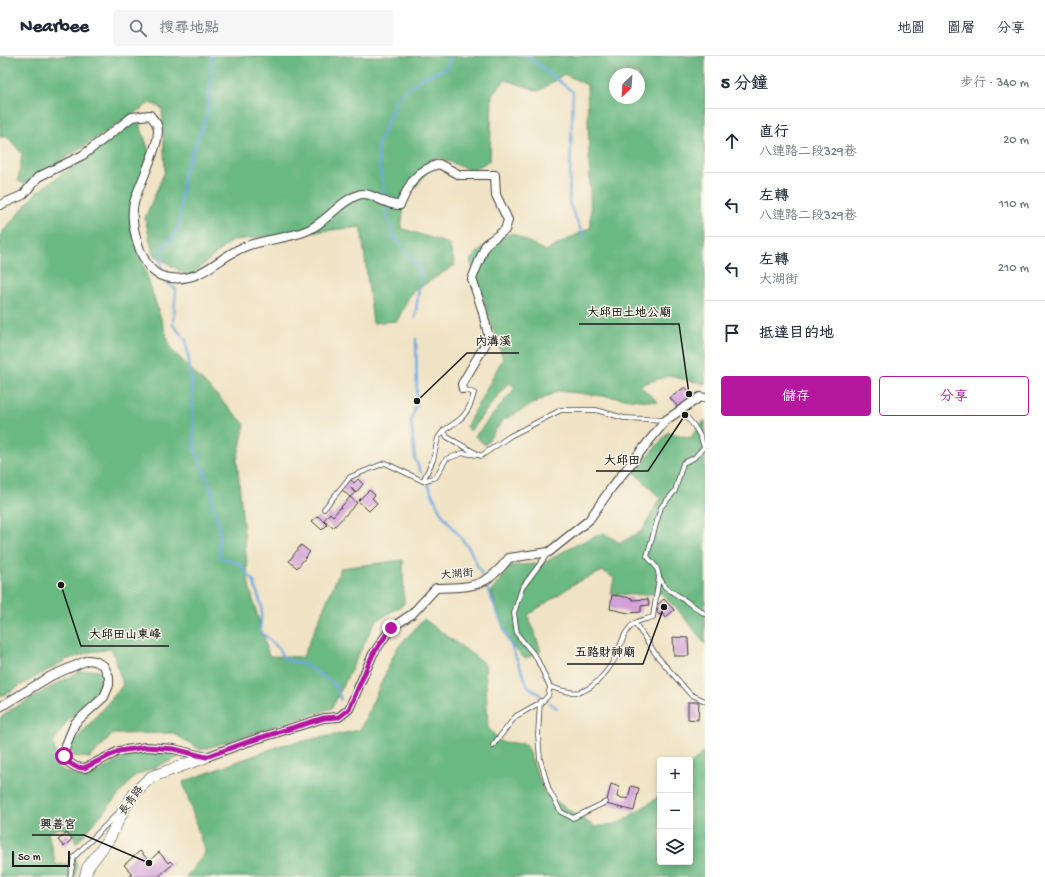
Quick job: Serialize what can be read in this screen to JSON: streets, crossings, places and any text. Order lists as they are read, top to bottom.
{
  "streets": {
    "street": ["大湖街", "長青路"]
  },
  "crossings": [
    ["大湖街", "長青路"]
  ],
  "places": [
    "大邱田土地公廟",
    "內溝溪",
    "大邱田",
    "大邱田山東峰",
    "五路財神廟",
    "興善宮"
  ],
  "scale_bar": "50 m",
  "north": "bottom left",
  "page": {
    "header": "Nearbee",
    "search": "搜尋地點",
    "nav": ["地圖", "圖層", "分享"],
    "heading": ["5 分鐘", "步行 · 340 m"],
    "list": [
      ["直行", "八連路二段329巷", "20 m"],
      ["左轉", "八連路二段329巷", "110 m"],
      ["左轉", "大湖街", "210 m"],
      "抵達目的地"
    ],
    "buttons": ["儲存", "分享"],
    "map_buttons": ["+", "−"],
    "scale": "50 m"
  }
}
